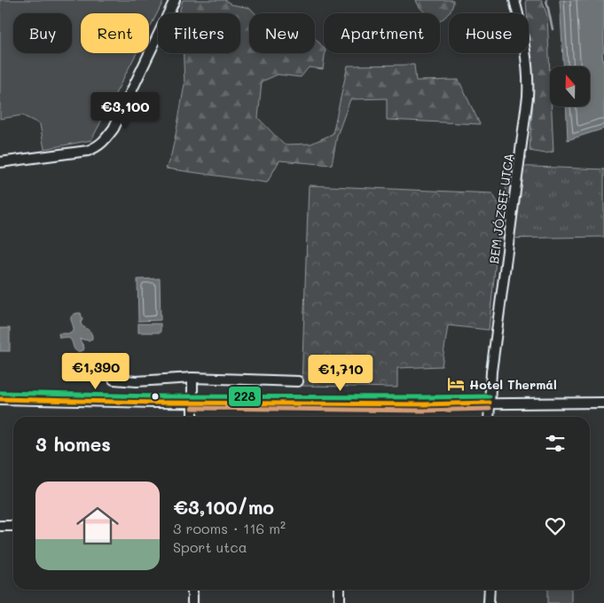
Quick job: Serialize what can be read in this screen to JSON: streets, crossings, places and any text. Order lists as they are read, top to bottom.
{
  "streets": {
    "street": ["BEM JÓZSEF UTCA"]
  },
  "places": {
    "hotel": ["Hotel Thermál"]
  },
  "lines": ["transit line 228"],
  "north": "top",
  "page": {
    "chip": [
      "Buy",
      "Rent",
      "Filters",
      "New",
      "Apartment",
      "House"
    ],
    "price": ["€3,100", "€1,390", "€1,710"],
    "heading": "3 homes",
    "list": [
      {
        "name": "€3,100/mo",
        "note": "3 rooms · 116 m² · Sport utca"
      }
    ]
  }
}
